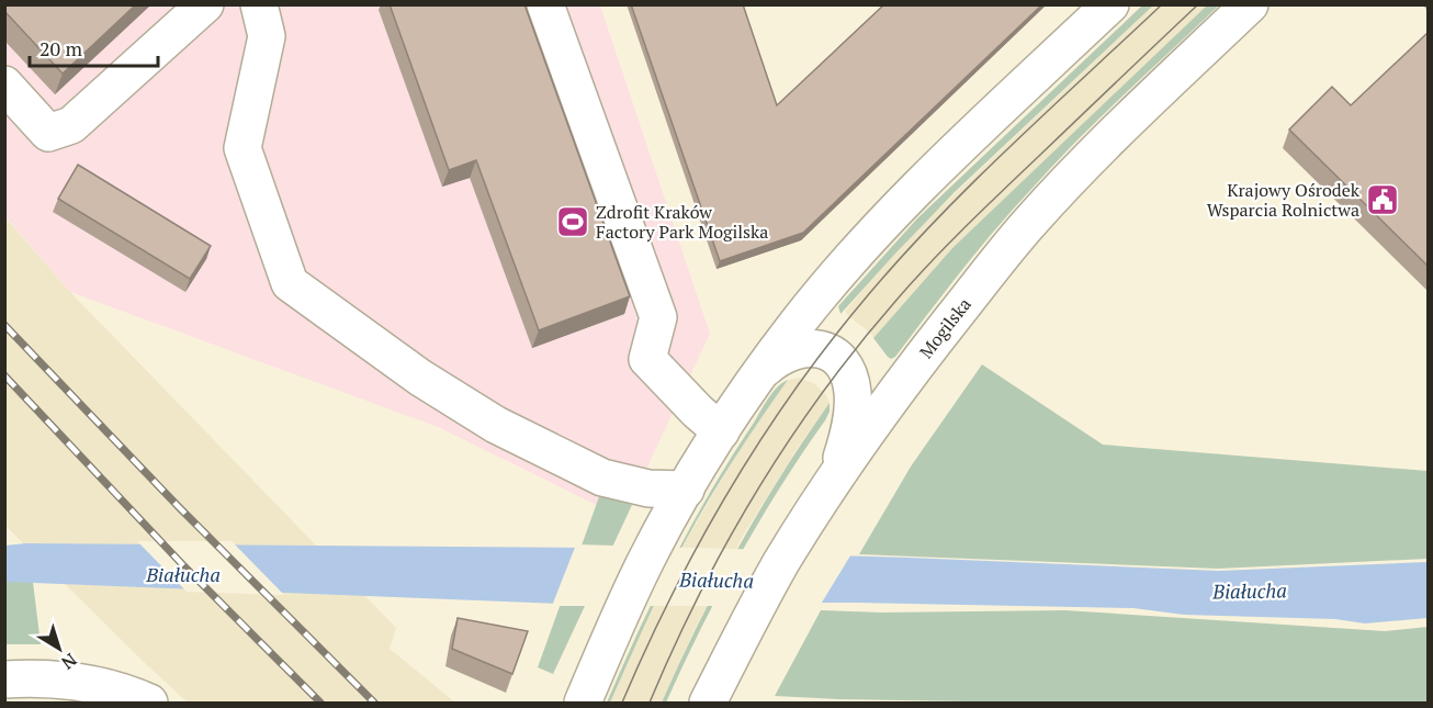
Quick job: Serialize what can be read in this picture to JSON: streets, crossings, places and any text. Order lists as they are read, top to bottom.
{
  "streets": {
    "main road": ["Mogilska"]
  },
  "water": ["Białucha"],
  "places": {
    "public building": ["Krajowy Ośrodek Wsparcia Rolnictwa"],
    "sports": ["Zdrofit Kraków Factory Park Mogilska"]
  },
  "scale_bar": "20 m",
  "north": "bottom right"
}
